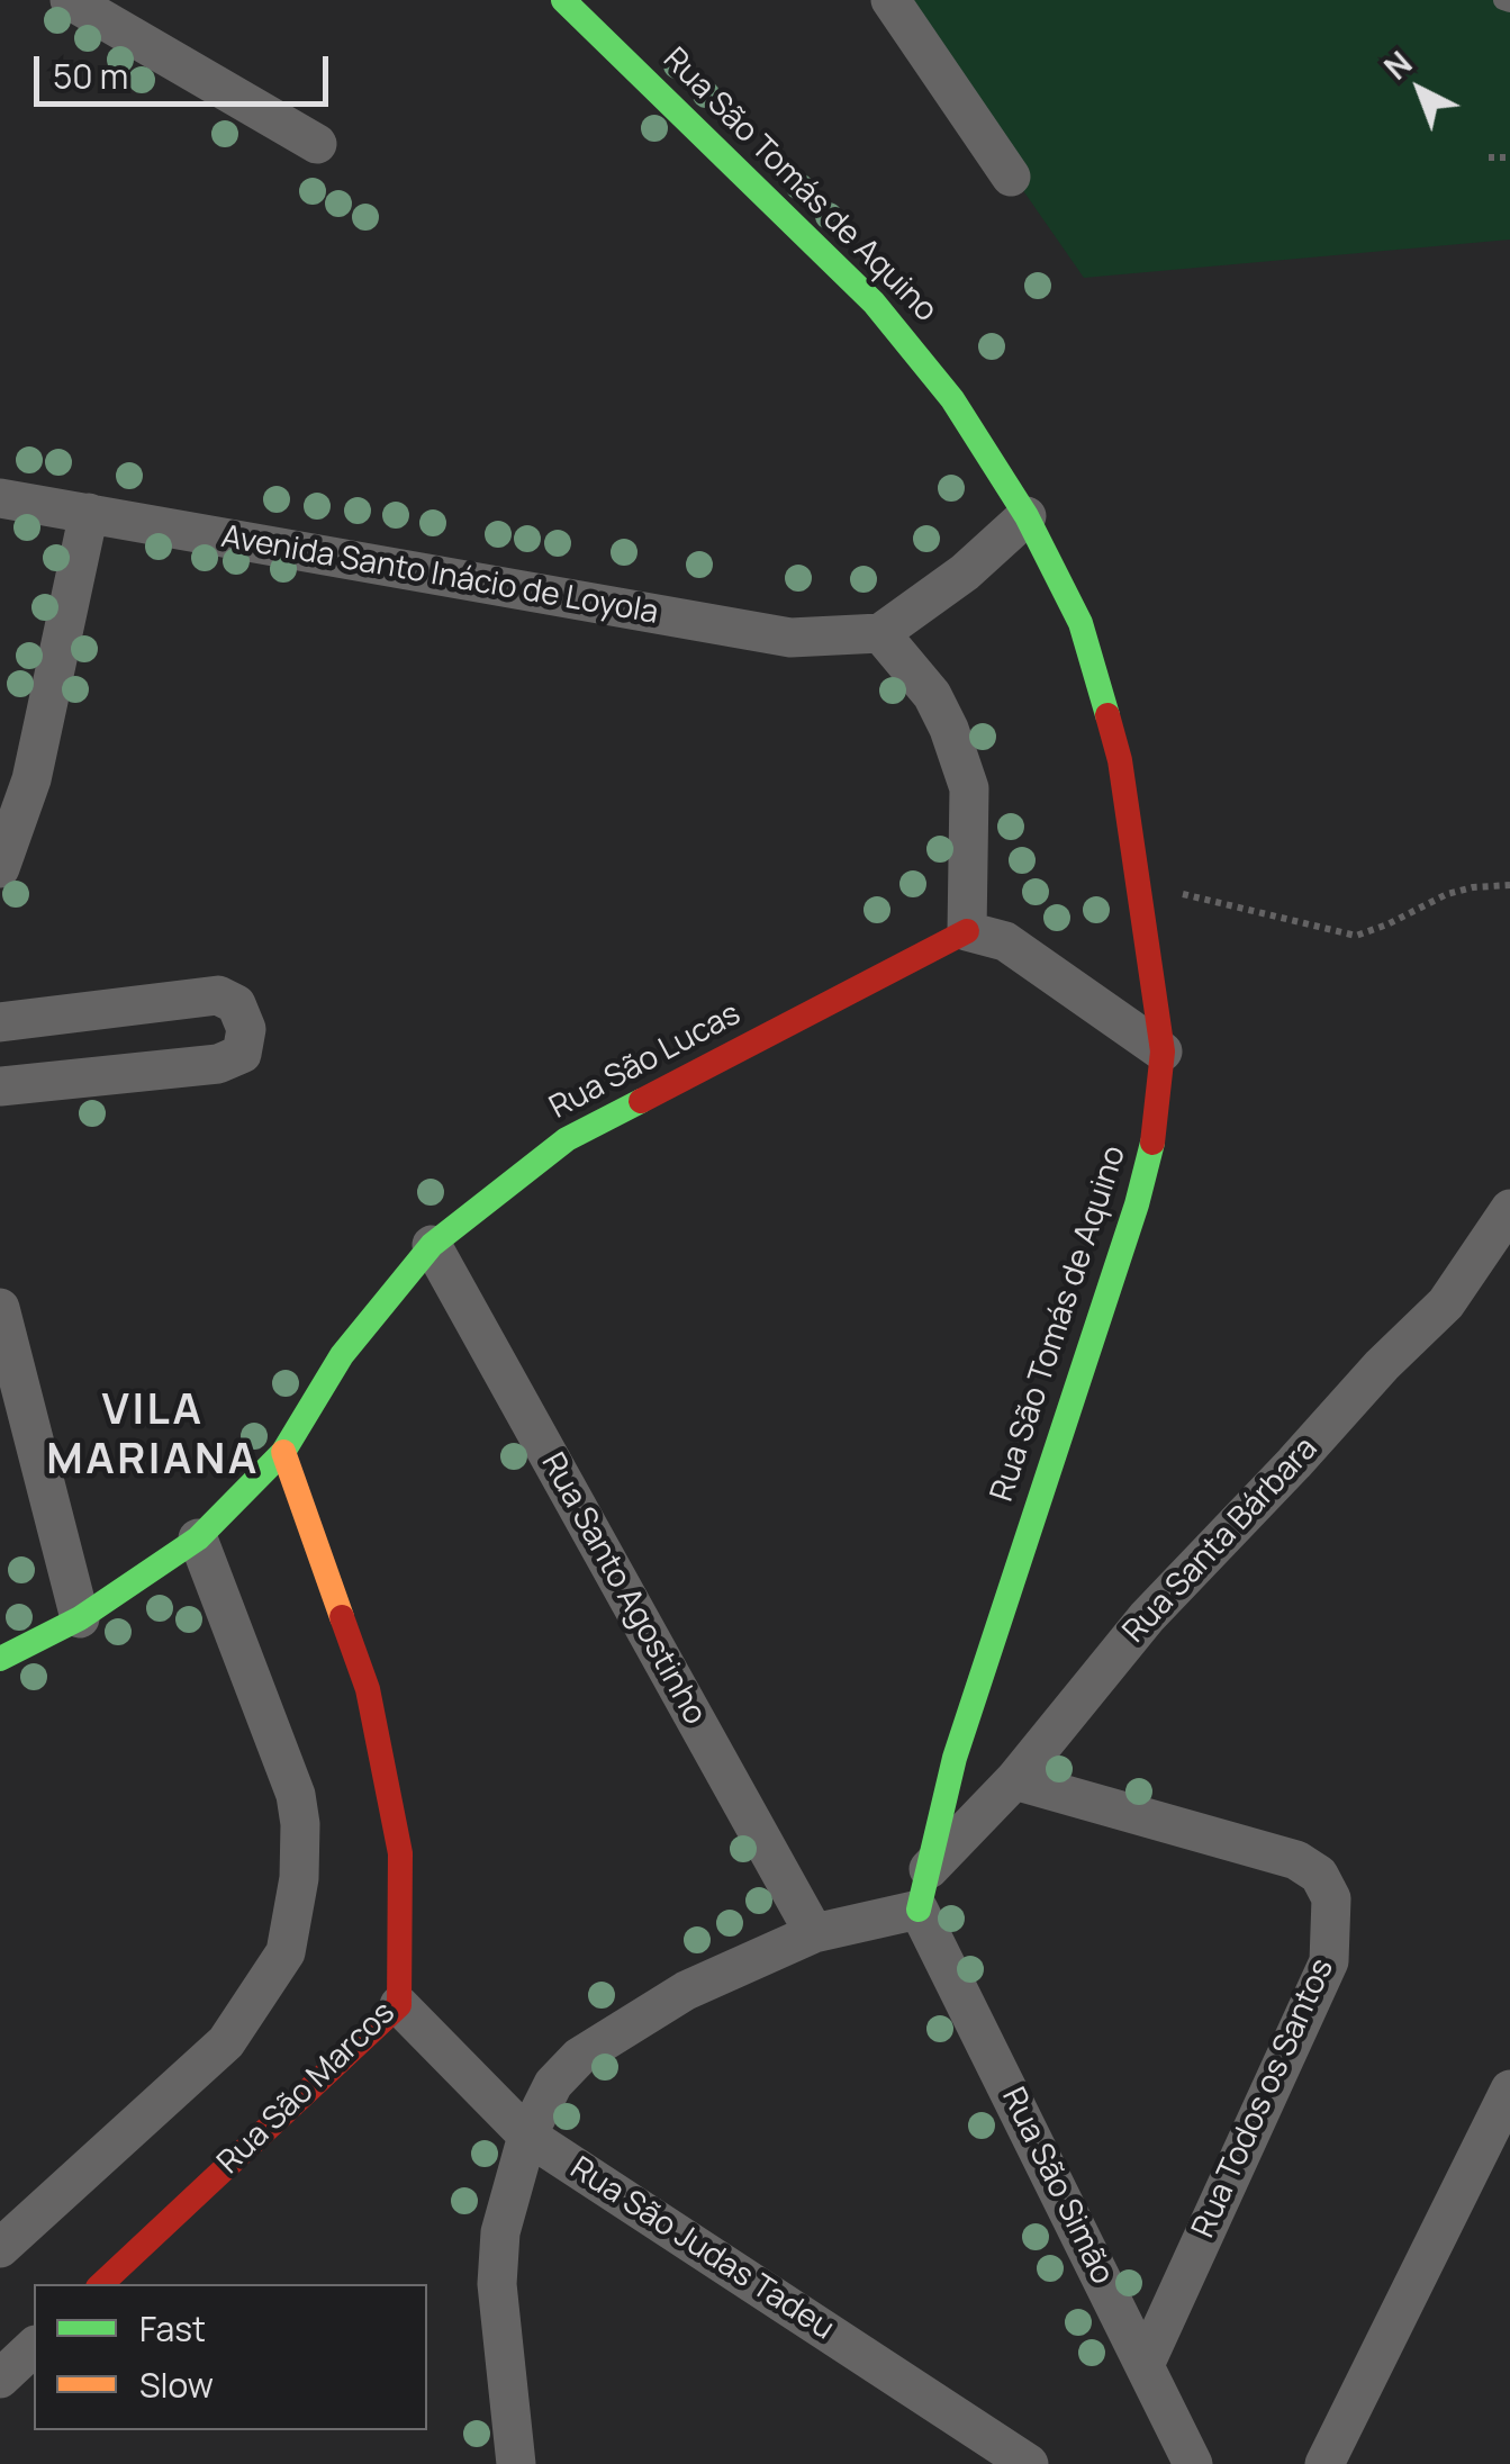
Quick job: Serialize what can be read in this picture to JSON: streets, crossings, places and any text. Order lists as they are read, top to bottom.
{
  "streets": {
    "street": [
      "Rua São Tomás de Aquino",
      "Avenida Santo Inácio de Loyola",
      "Rua São Lucas",
      "Rua Santa Bárbara",
      "Rua Santo Agostinho",
      "Rua São Marcos",
      "Rua Todos os Santos",
      "Rua São Simão",
      "Rua São Judas Tadeu"
    ]
  },
  "crossings": [
    ["Rua São Tomás de Aquino", "Rua Santa Bárbara"],
    ["Rua São Tomás de Aquino", "Rua São Simão"],
    ["Rua São Lucas", "Rua Santo Agostinho"],
    ["Rua São Lucas", "Rua São Marcos"],
    ["Rua Santa Bárbara", "Rua Todos os Santos"],
    ["Rua São Marcos", "Rua São Judas Tadeu"],
    ["Rua Todos os Santos", "Rua São Simão"]
  ],
  "districts": ["VILA MARIANA"],
  "legend": ["Fast", "Slow"],
  "scale_bar": "50 m",
  "north": "top left"
}
